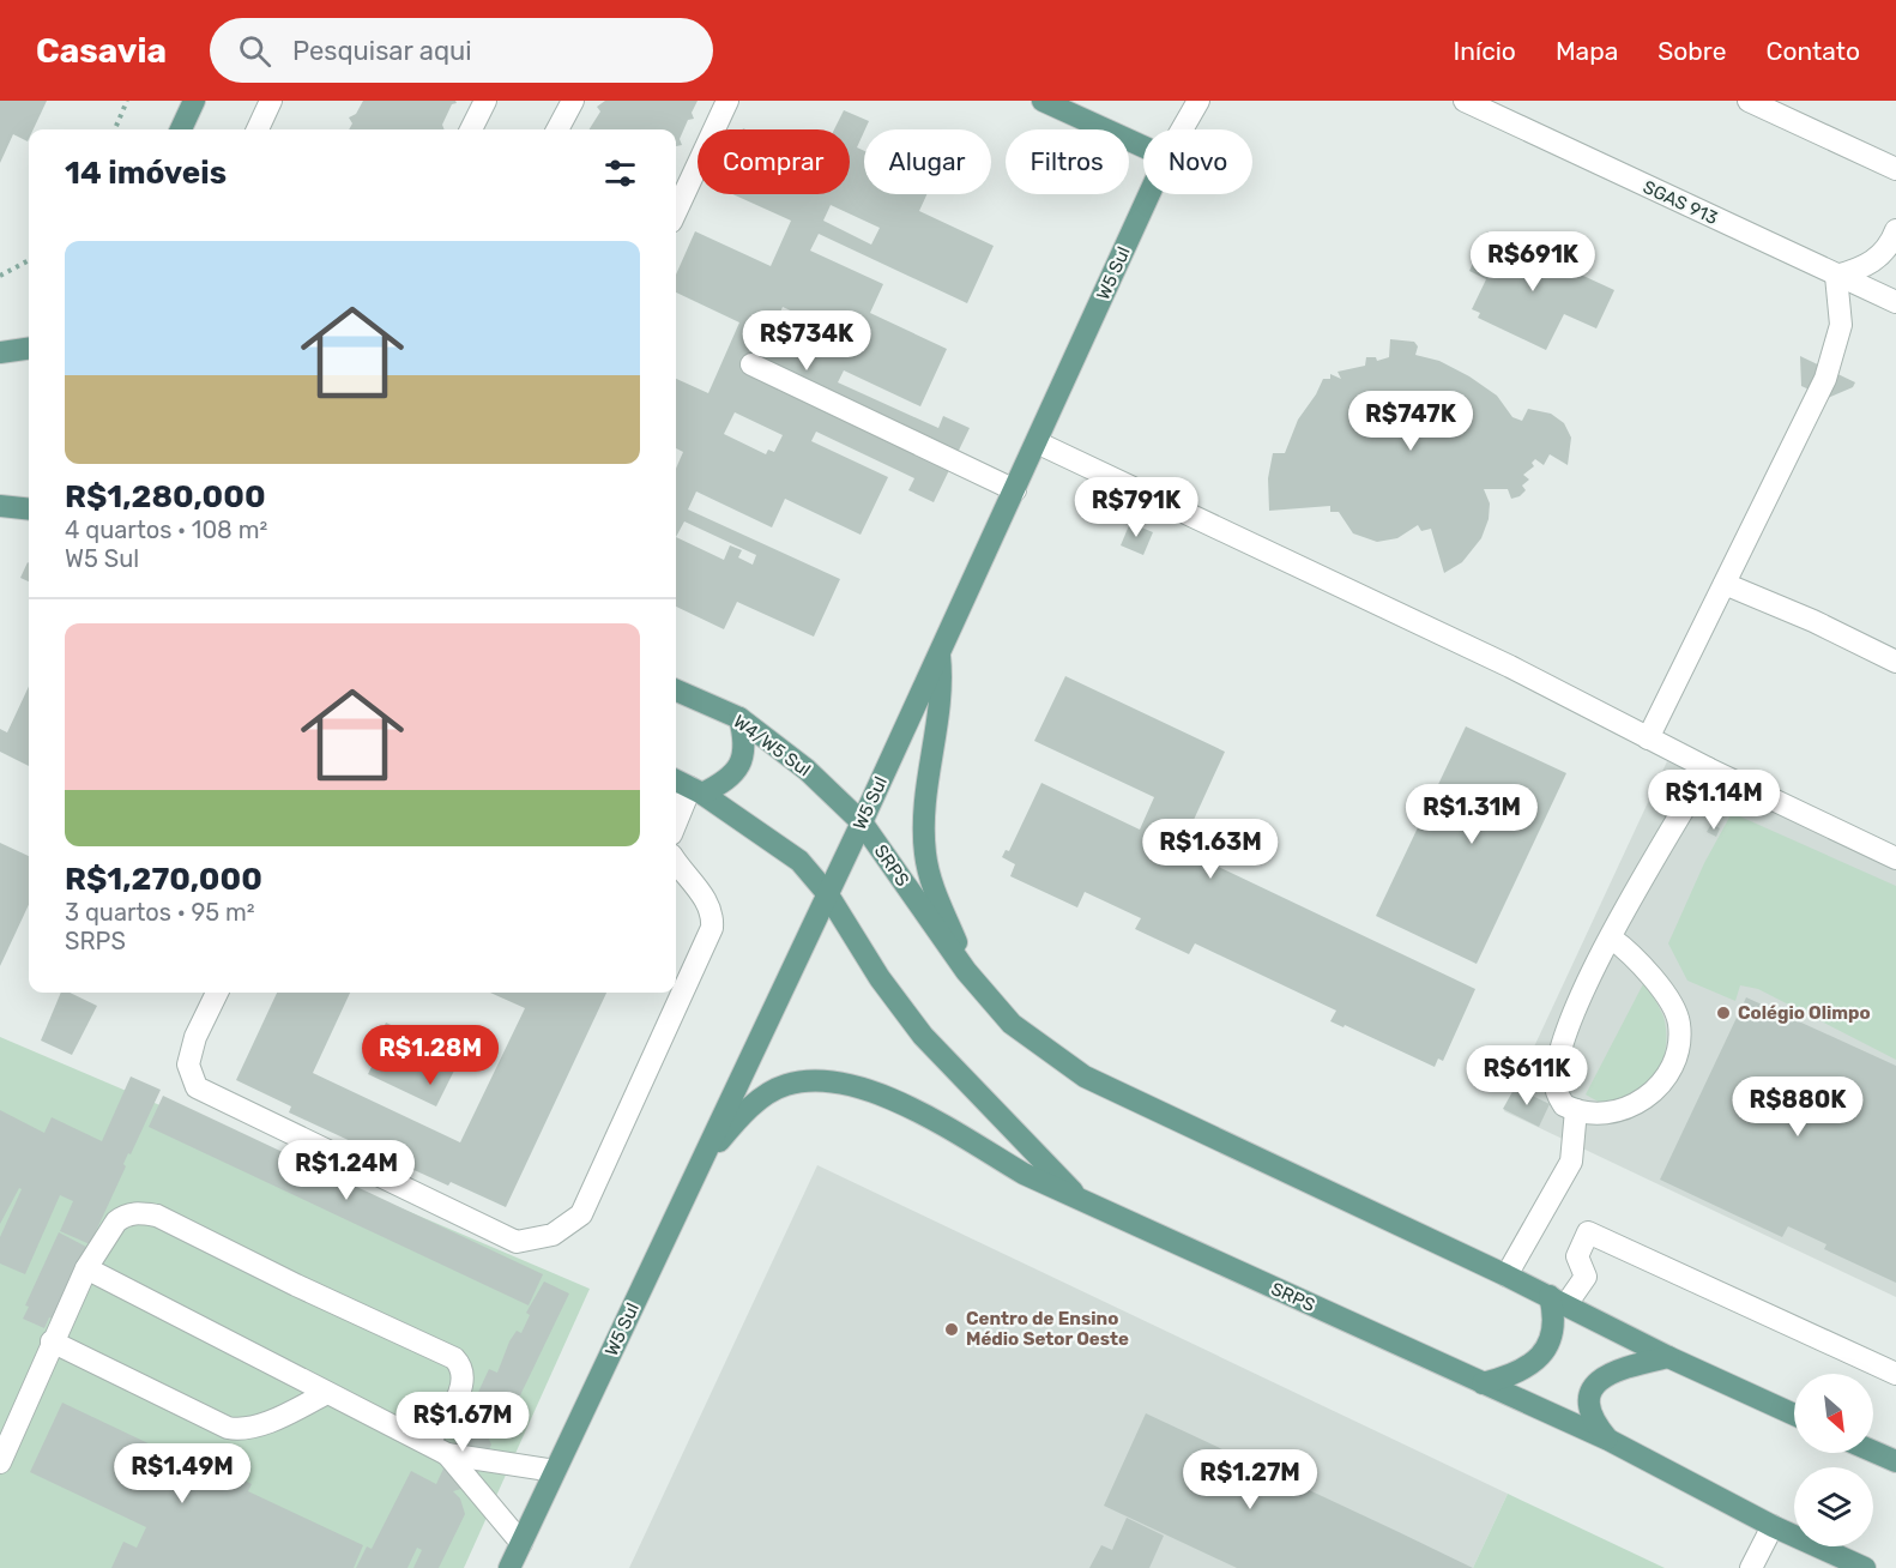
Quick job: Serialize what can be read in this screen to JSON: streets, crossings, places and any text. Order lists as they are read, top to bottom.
{
  "streets": {
    "main road": ["W5 Sul", "W4/W5 Sul", "SRPS"],
    "lane": ["SGAS 913"]
  },
  "crossings": [
    ["W5 Sul", "W4/W5 Sul"],
    ["W5 Sul", "SRPS"],
    ["W4/W5 Sul", "SRPS"]
  ],
  "places": ["Colégio Olimpo", "Centro de Ensino Médio Setor Oeste"],
  "north": "bottom right",
  "page": {
    "header": "Casavia",
    "search": "Pesquisar aqui",
    "nav": [
      "Início",
      "Mapa",
      "Sobre",
      "Contato"
    ],
    "chip": [
      "Comprar",
      "Alugar",
      "Filtros",
      "Novo"
    ],
    "heading": "14 imóveis",
    "list": [
      {
        "name": "R$1,280,000",
        "note": "4 quartos · 108 m² · W5 Sul"
      },
      {
        "name": "R$1,270,000",
        "note": "3 quartos · 95 m² · SRPS"
      }
    ],
    "price": [
      "R$691K",
      "R$734K",
      "R$747K",
      "R$791K",
      "R$1.14M",
      "R$1.31M",
      "R$1.63M",
      "R$1.28M",
      "R$611K",
      "R$880K",
      "R$1.24M",
      "R$1.67M",
      "R$1.49M",
      "R$1.27M"
    ]
  }
}
